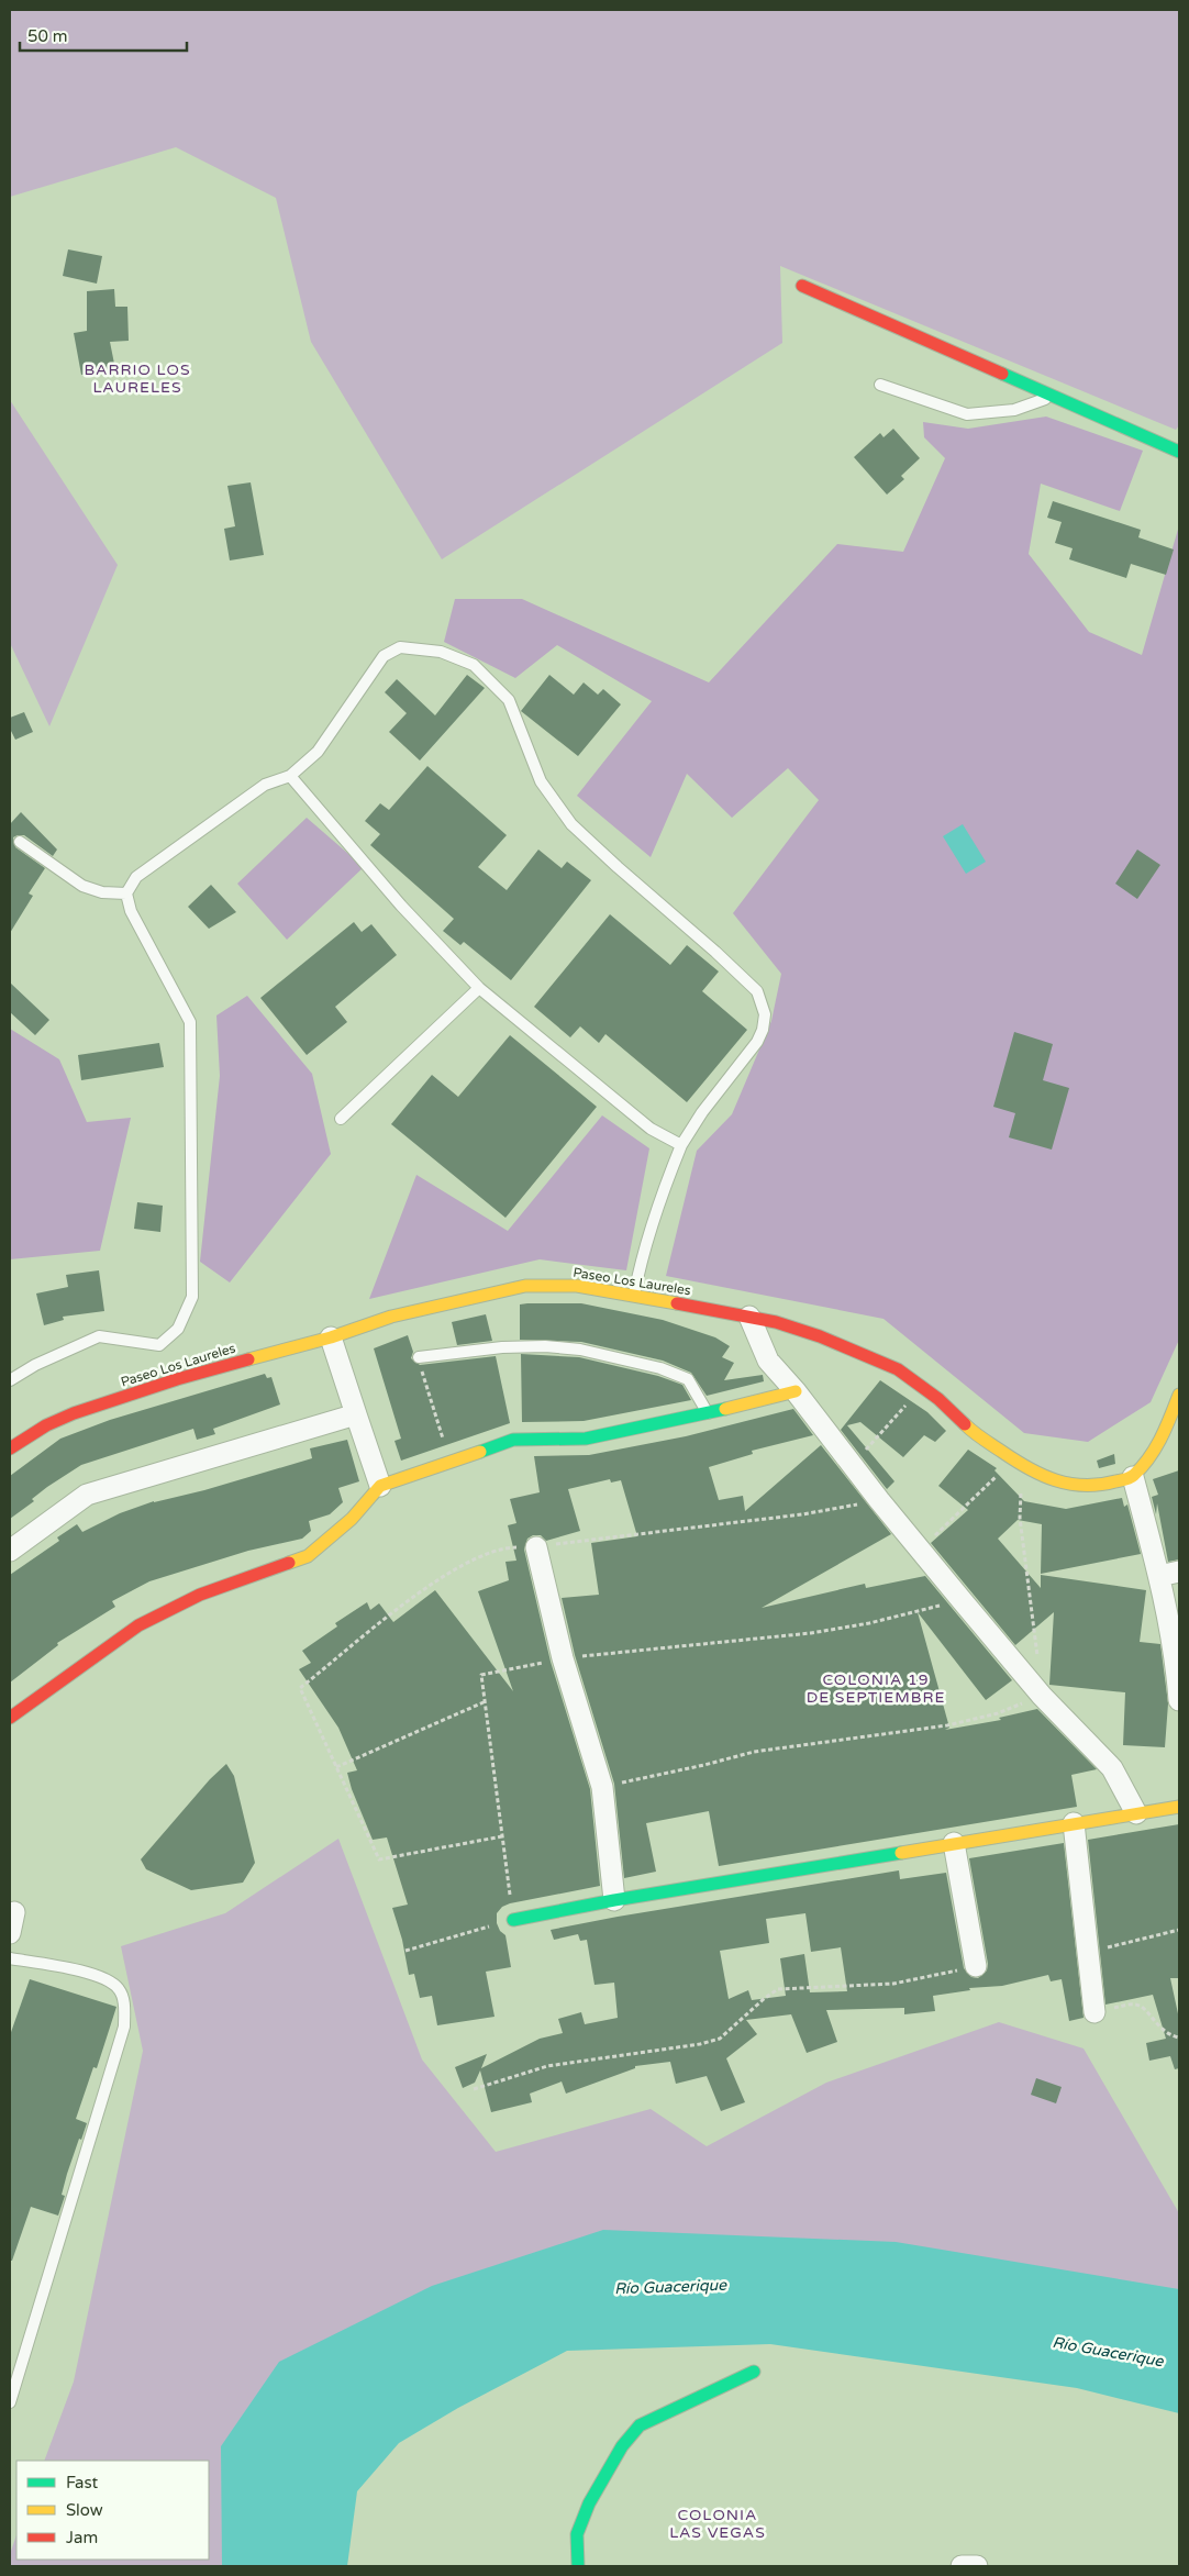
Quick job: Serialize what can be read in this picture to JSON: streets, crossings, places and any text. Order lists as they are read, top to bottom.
{
  "streets": {
    "street": ["Paseo Los Laureles"]
  },
  "districts": ["BARRIO LOS LAURELES", "COLONIA 19 DE SEPTIEMBRE", "COLONIA LAS VEGAS"],
  "water": ["Río Guacerique"],
  "legend": ["Fast", "Slow", "Jam"],
  "scale_bar": "50 m"
}
